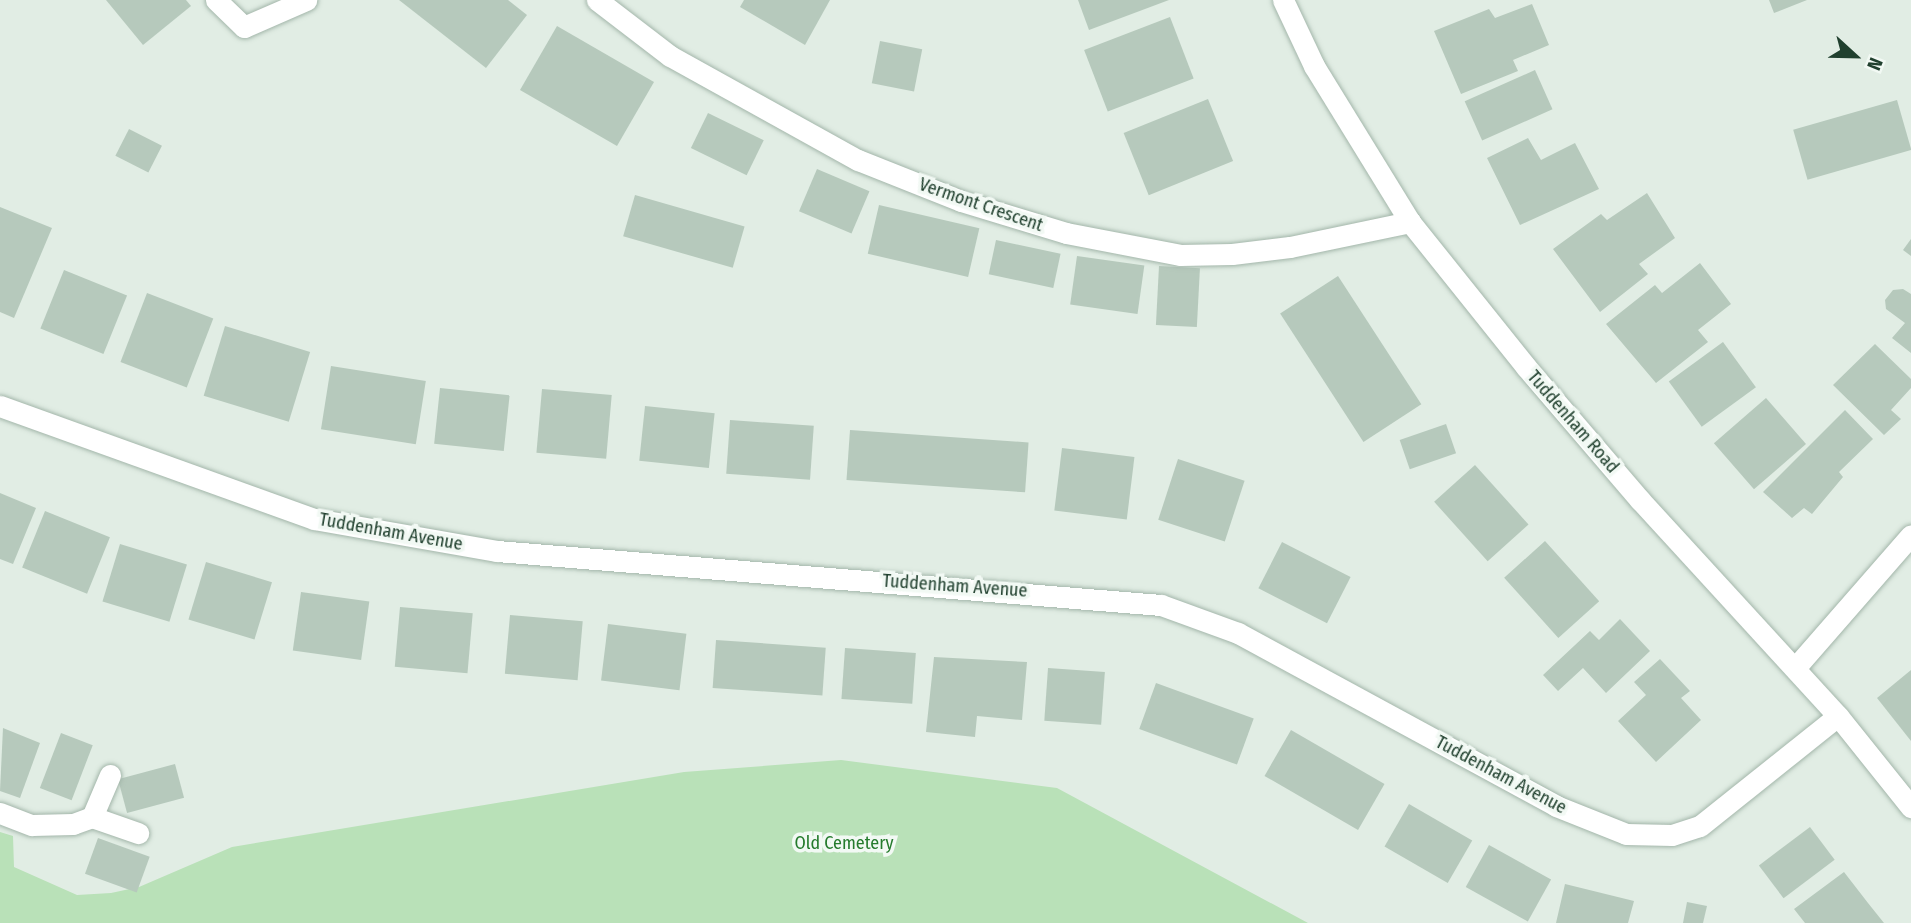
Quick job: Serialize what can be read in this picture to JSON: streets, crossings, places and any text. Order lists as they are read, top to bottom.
{
  "streets": {
    "street": ["Vermont Crescent", "Tuddenham Road", "Tuddenham Avenue"]
  },
  "crossings": [
    ["Vermont Crescent", "Tuddenham Road"],
    ["Tuddenham Road", "Tuddenham Avenue"]
  ],
  "parks": ["Old Cemetery"],
  "north": "right"
}
